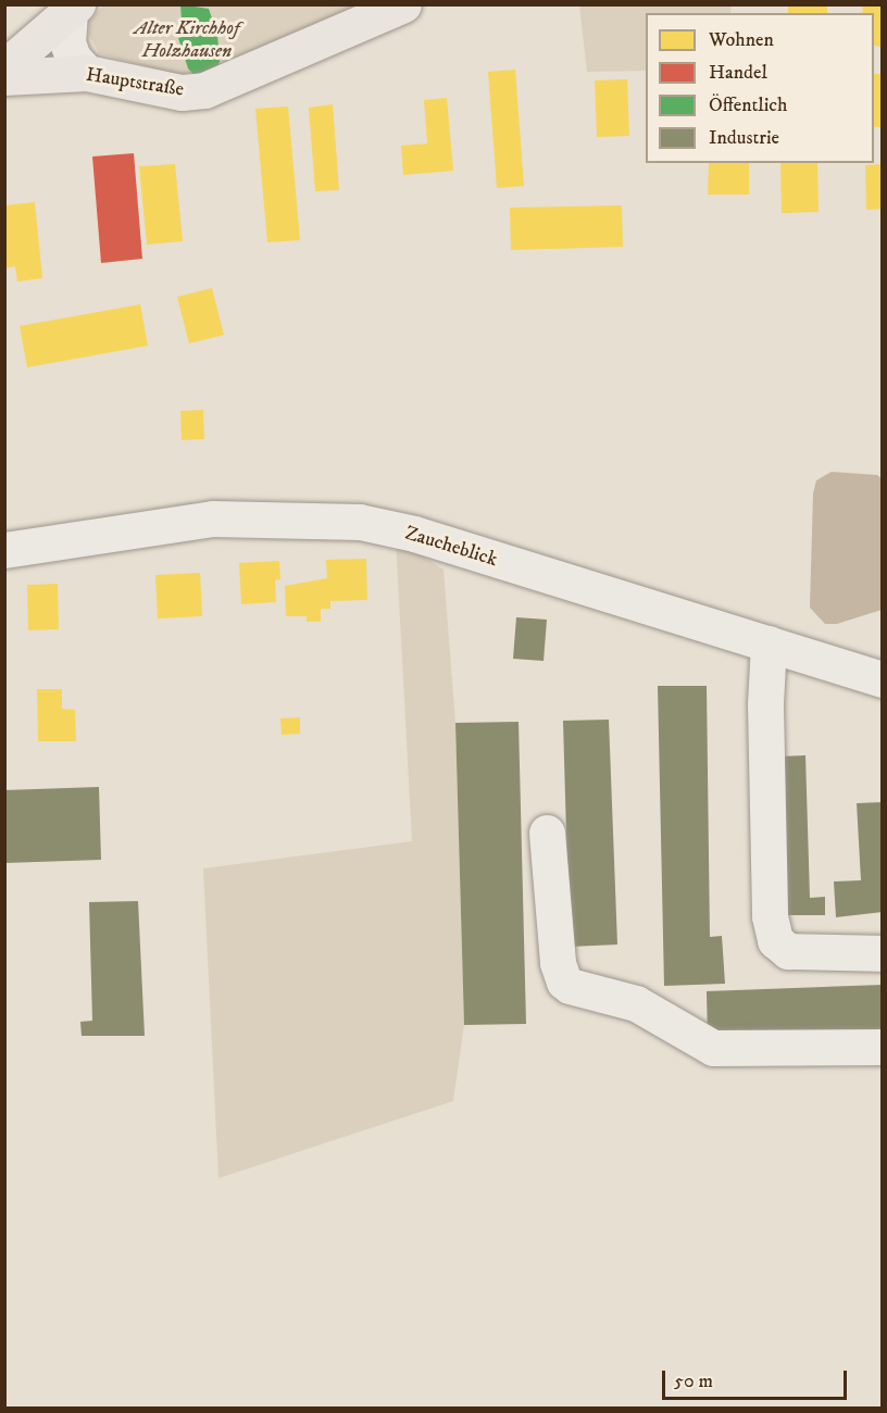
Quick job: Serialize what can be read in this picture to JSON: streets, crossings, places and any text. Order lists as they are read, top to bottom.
{
  "streets": {
    "main road": ["Hauptstraße"],
    "street": ["Zaucheblick"]
  },
  "parks": ["Alter Kirchhof Holzhausen"],
  "legend": [
    "Wohnen",
    "Handel",
    "Öffentlich",
    "Industrie"
  ],
  "scale_bar": "50 m"
}
